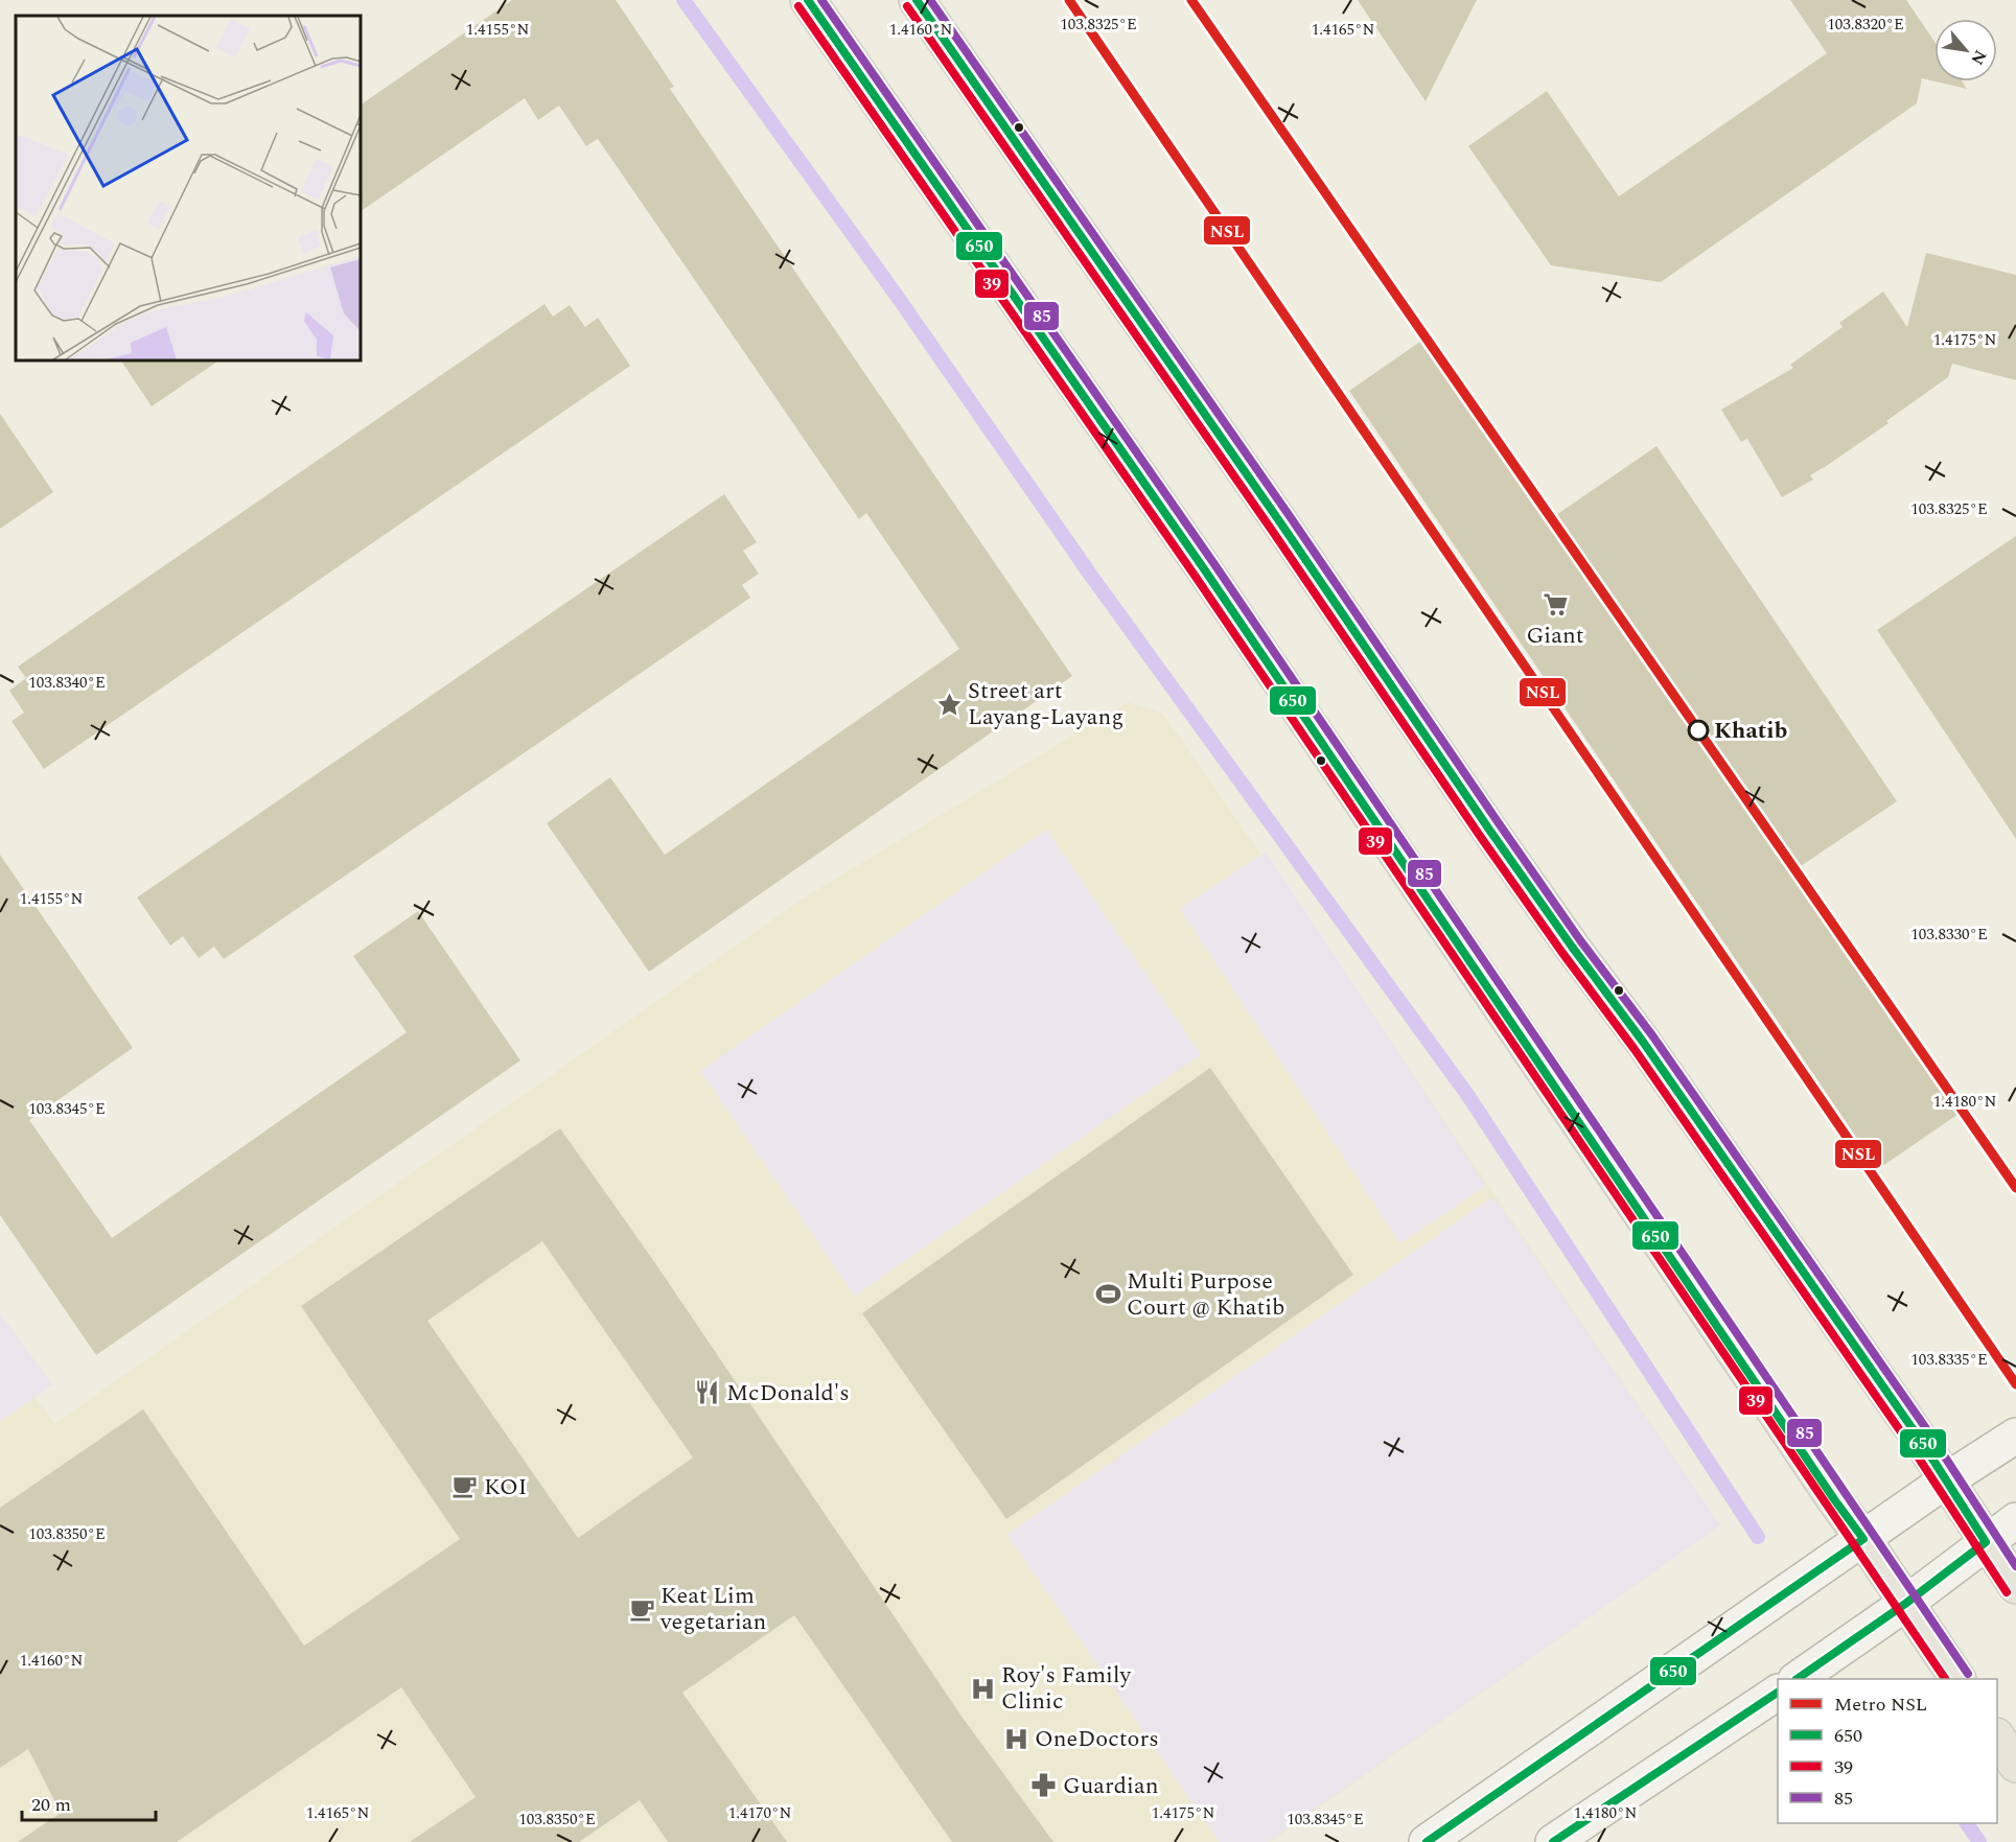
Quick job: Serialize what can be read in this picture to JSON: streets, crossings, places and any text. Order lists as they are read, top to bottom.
{
  "places": {
    "supermarket": ["Giant"],
    "place": ["Street art Layang-Layang"],
    "other": ["Khatib"],
    "sports": ["Multi Purpose Court @ Khatib"],
    "restaurant": ["McDonald's"],
    "cafe": ["KOI", "Keat Lim vegetarian"],
    "hospital": ["Roy's Family Clinic", "OneDoctors"],
    "pharmacy": ["Guardian"]
  },
  "lines": [
    "metro line NSL",
    "transit line 650",
    "transit line 85",
    "transit line 39"
  ],
  "legend": [
    "Metro NSL",
    "650",
    "39",
    "85"
  ],
  "scale_bar": "20 m",
  "north": "bottom right",
  "coordinates": [
    "103.8325°E",
    "103.8320°E",
    "1.4155°N",
    "1.4160°N",
    "1.4165°N",
    "1.4175°N",
    "103.8340°E",
    "103.8330°E",
    "1.4180°N",
    "103.8345°E",
    "103.8335°E",
    "103.8350°E",
    "1.4170°N"
  ]
}
